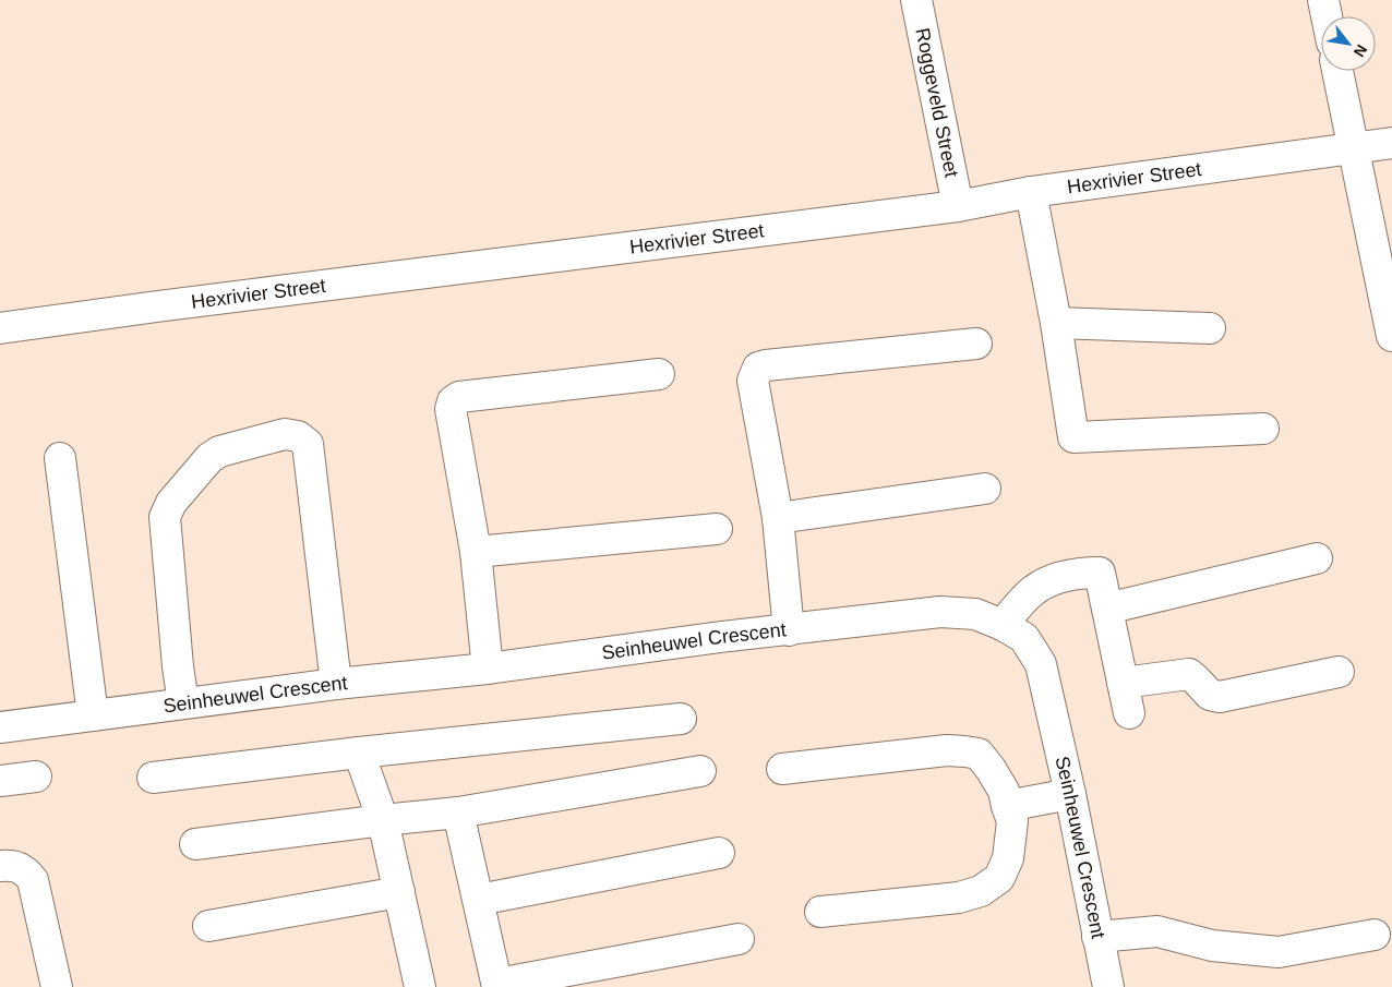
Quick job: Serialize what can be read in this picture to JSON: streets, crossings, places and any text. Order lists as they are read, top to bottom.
{
  "streets": {
    "street": ["Roggeveld Street", "Hexrivier Street", "Seinheuwel Crescent"]
  },
  "crossings": [
    ["Roggeveld Street", "Hexrivier Street"]
  ],
  "north": "bottom right"
}
